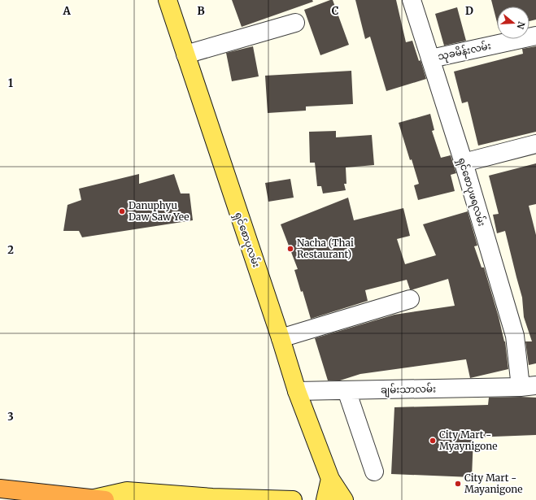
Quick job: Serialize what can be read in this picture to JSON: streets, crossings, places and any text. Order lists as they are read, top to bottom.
{
  "streets": {
    "main road": ["ရှင်စောပုလမ်း"],
    "street": ["သုခမိန်းလမ်း", "ရှင်စောပုဖရလမ်း", "ချမ်းသာလမ်း"]
  },
  "crossings": [
    ["သုခမိန်းလမ်း", "ရှင်စောပုဖရလမ်း"],
    ["ရှင်စောပုဖရလမ်း", "ချမ်းသာလမ်း"],
    ["ရှင်စောပုလမ်း", "ချမ်းသာလမ်း"]
  ],
  "places": [
    "Danuphyu Daw Saw Yee",
    "Nacha (Thai Restaurant)",
    "City Mart - Myaynigone",
    "City Mart - Mayanigone"
  ],
  "north": "right",
  "grid": {
    "columns": [
      "A",
      "B",
      "C",
      "D"
    ],
    "rows": ["1", "2", "3"]
  }
}
